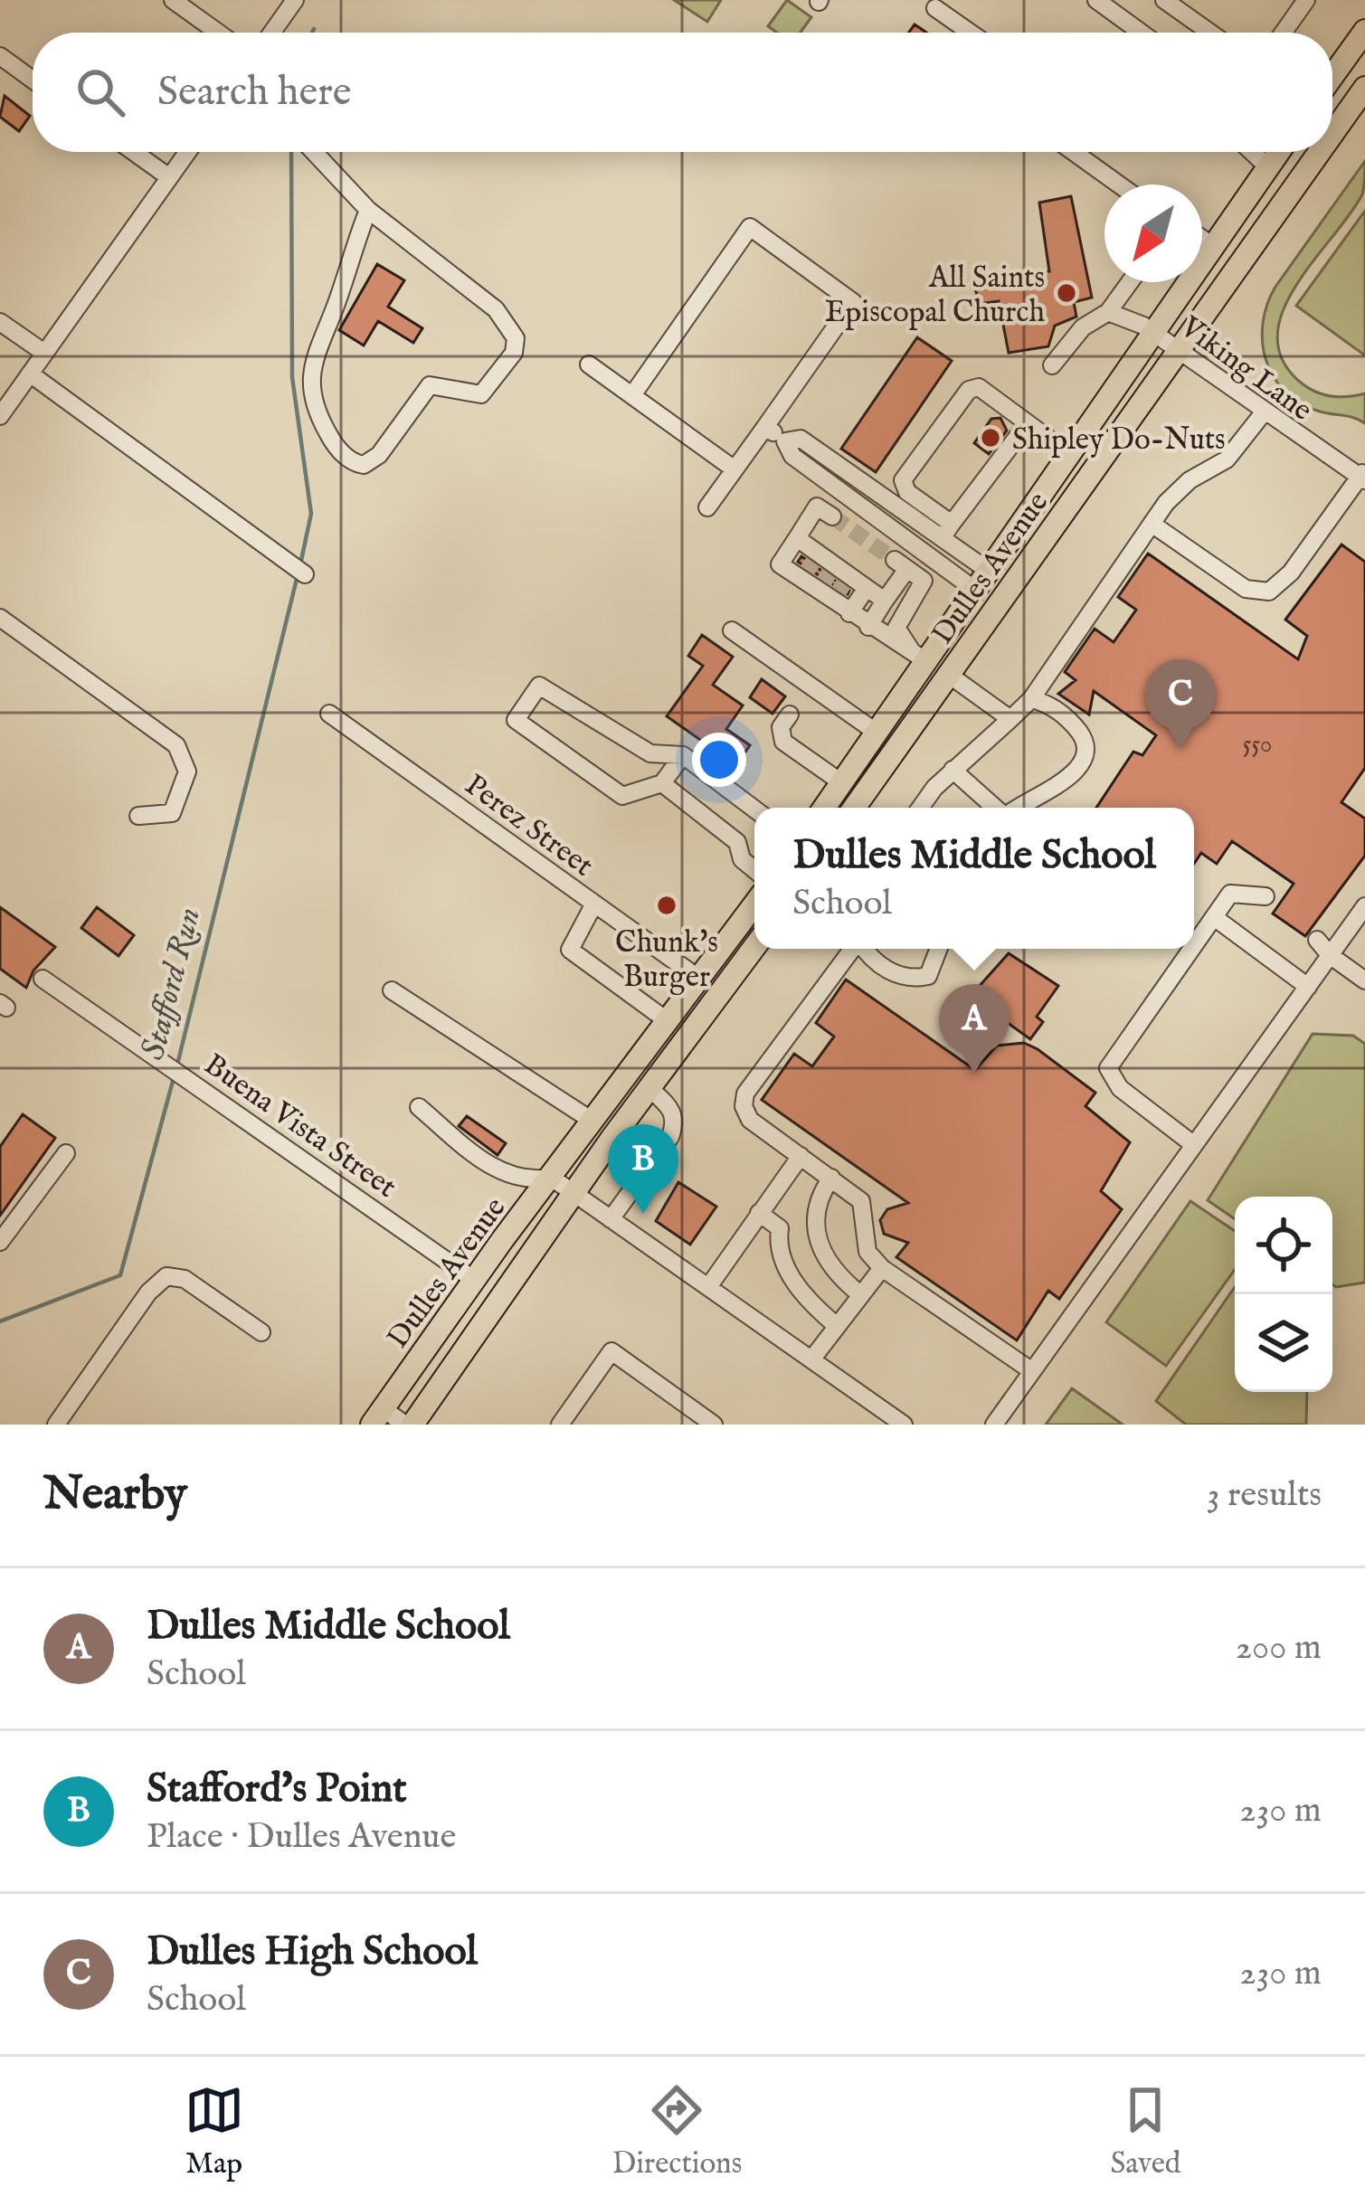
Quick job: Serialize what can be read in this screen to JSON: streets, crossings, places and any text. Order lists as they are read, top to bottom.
{
  "streets": {
    "main road": ["Dulles Avenue"],
    "street": ["Viking Lane", "Perez Street", "Buena Vista Street"]
  },
  "crossings": [
    ["Viking Lane", "Dulles Avenue"],
    ["Dulles Avenue", "Perez Street"],
    ["Dulles Avenue", "Buena Vista Street"]
  ],
  "water": ["Stafford Run"],
  "places": ["All Saints Episcopal Church", "Shipley Do-Nuts", "Chunk's Burger"],
  "house_numbers": ["550"],
  "north": "bottom left",
  "page": {
    "search": "Search here",
    "pins": ["C", "A", "B"],
    "popup": ["Dulles Middle School", "School"],
    "heading": ["Nearby", "3 results"],
    "list": [
      {
        "mark": "A",
        "name": "Dulles Middle School",
        "note": "School",
        "value": "200 m"
      },
      {
        "mark": "B",
        "name": "Stafford's Point",
        "note": "Place · Dulles Avenue",
        "value": "230 m"
      },
      {
        "mark": "C",
        "name": "Dulles High School",
        "note": "School",
        "value": "230 m"
      }
    ],
    "nav": ["Map", "Directions", "Saved"]
  }
}
